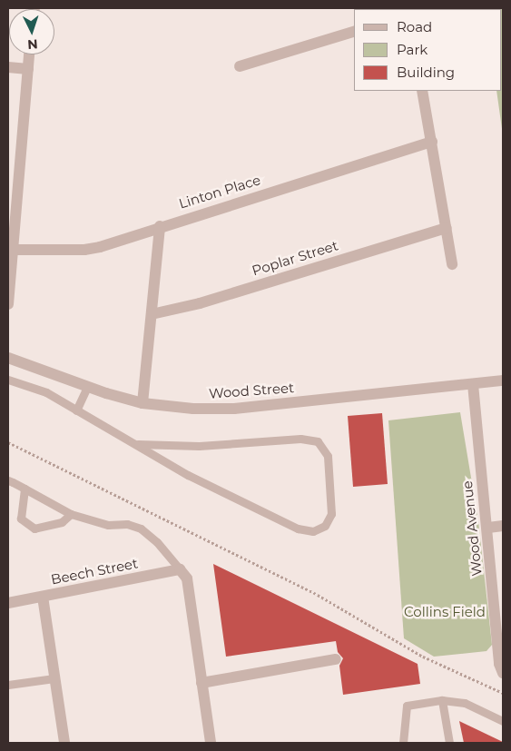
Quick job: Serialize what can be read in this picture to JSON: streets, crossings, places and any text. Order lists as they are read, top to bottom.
{
  "streets": {
    "street": [
      "Linton Place",
      "Poplar Street",
      "Wood Street",
      "Wood Avenue",
      "Beech Street"
    ]
  },
  "crossings": [
    ["Wood Street", "Wood Avenue"]
  ],
  "parks": ["Collins Field"],
  "legend": ["Road", "Park", "Building"],
  "north": "bottom"
}
